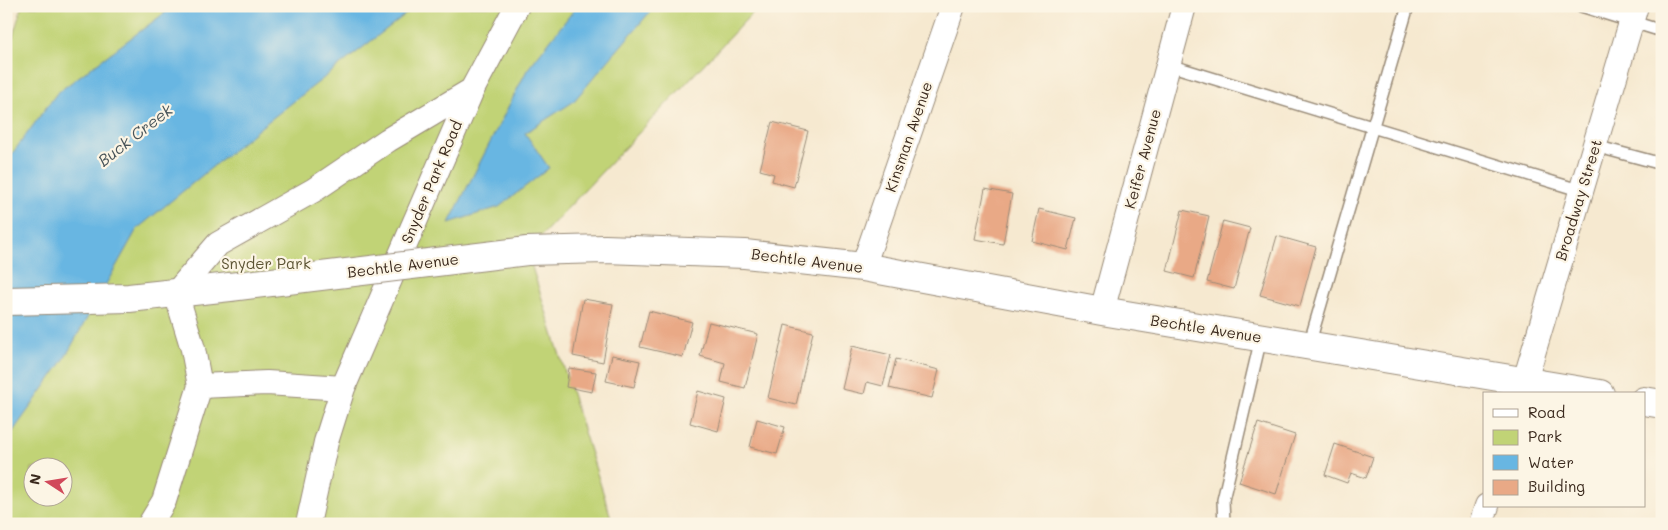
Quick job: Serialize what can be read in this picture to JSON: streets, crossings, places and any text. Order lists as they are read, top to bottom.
{
  "streets": {
    "main road": ["Bechtle Avenue"],
    "street": [
      "Kinsman Avenue",
      "Keifer Avenue",
      "Snyder Park Road",
      "Broadway Street"
    ]
  },
  "crossings": [
    ["Kinsman Avenue", "Bechtle Avenue"],
    ["Keifer Avenue", "Bechtle Avenue"],
    ["Broadway Street", "Bechtle Avenue"]
  ],
  "water": ["Buck Creek"],
  "parks": ["Snyder Park"],
  "legend": [
    "Road",
    "Park",
    "Water",
    "Building"
  ],
  "north": "left"
}
